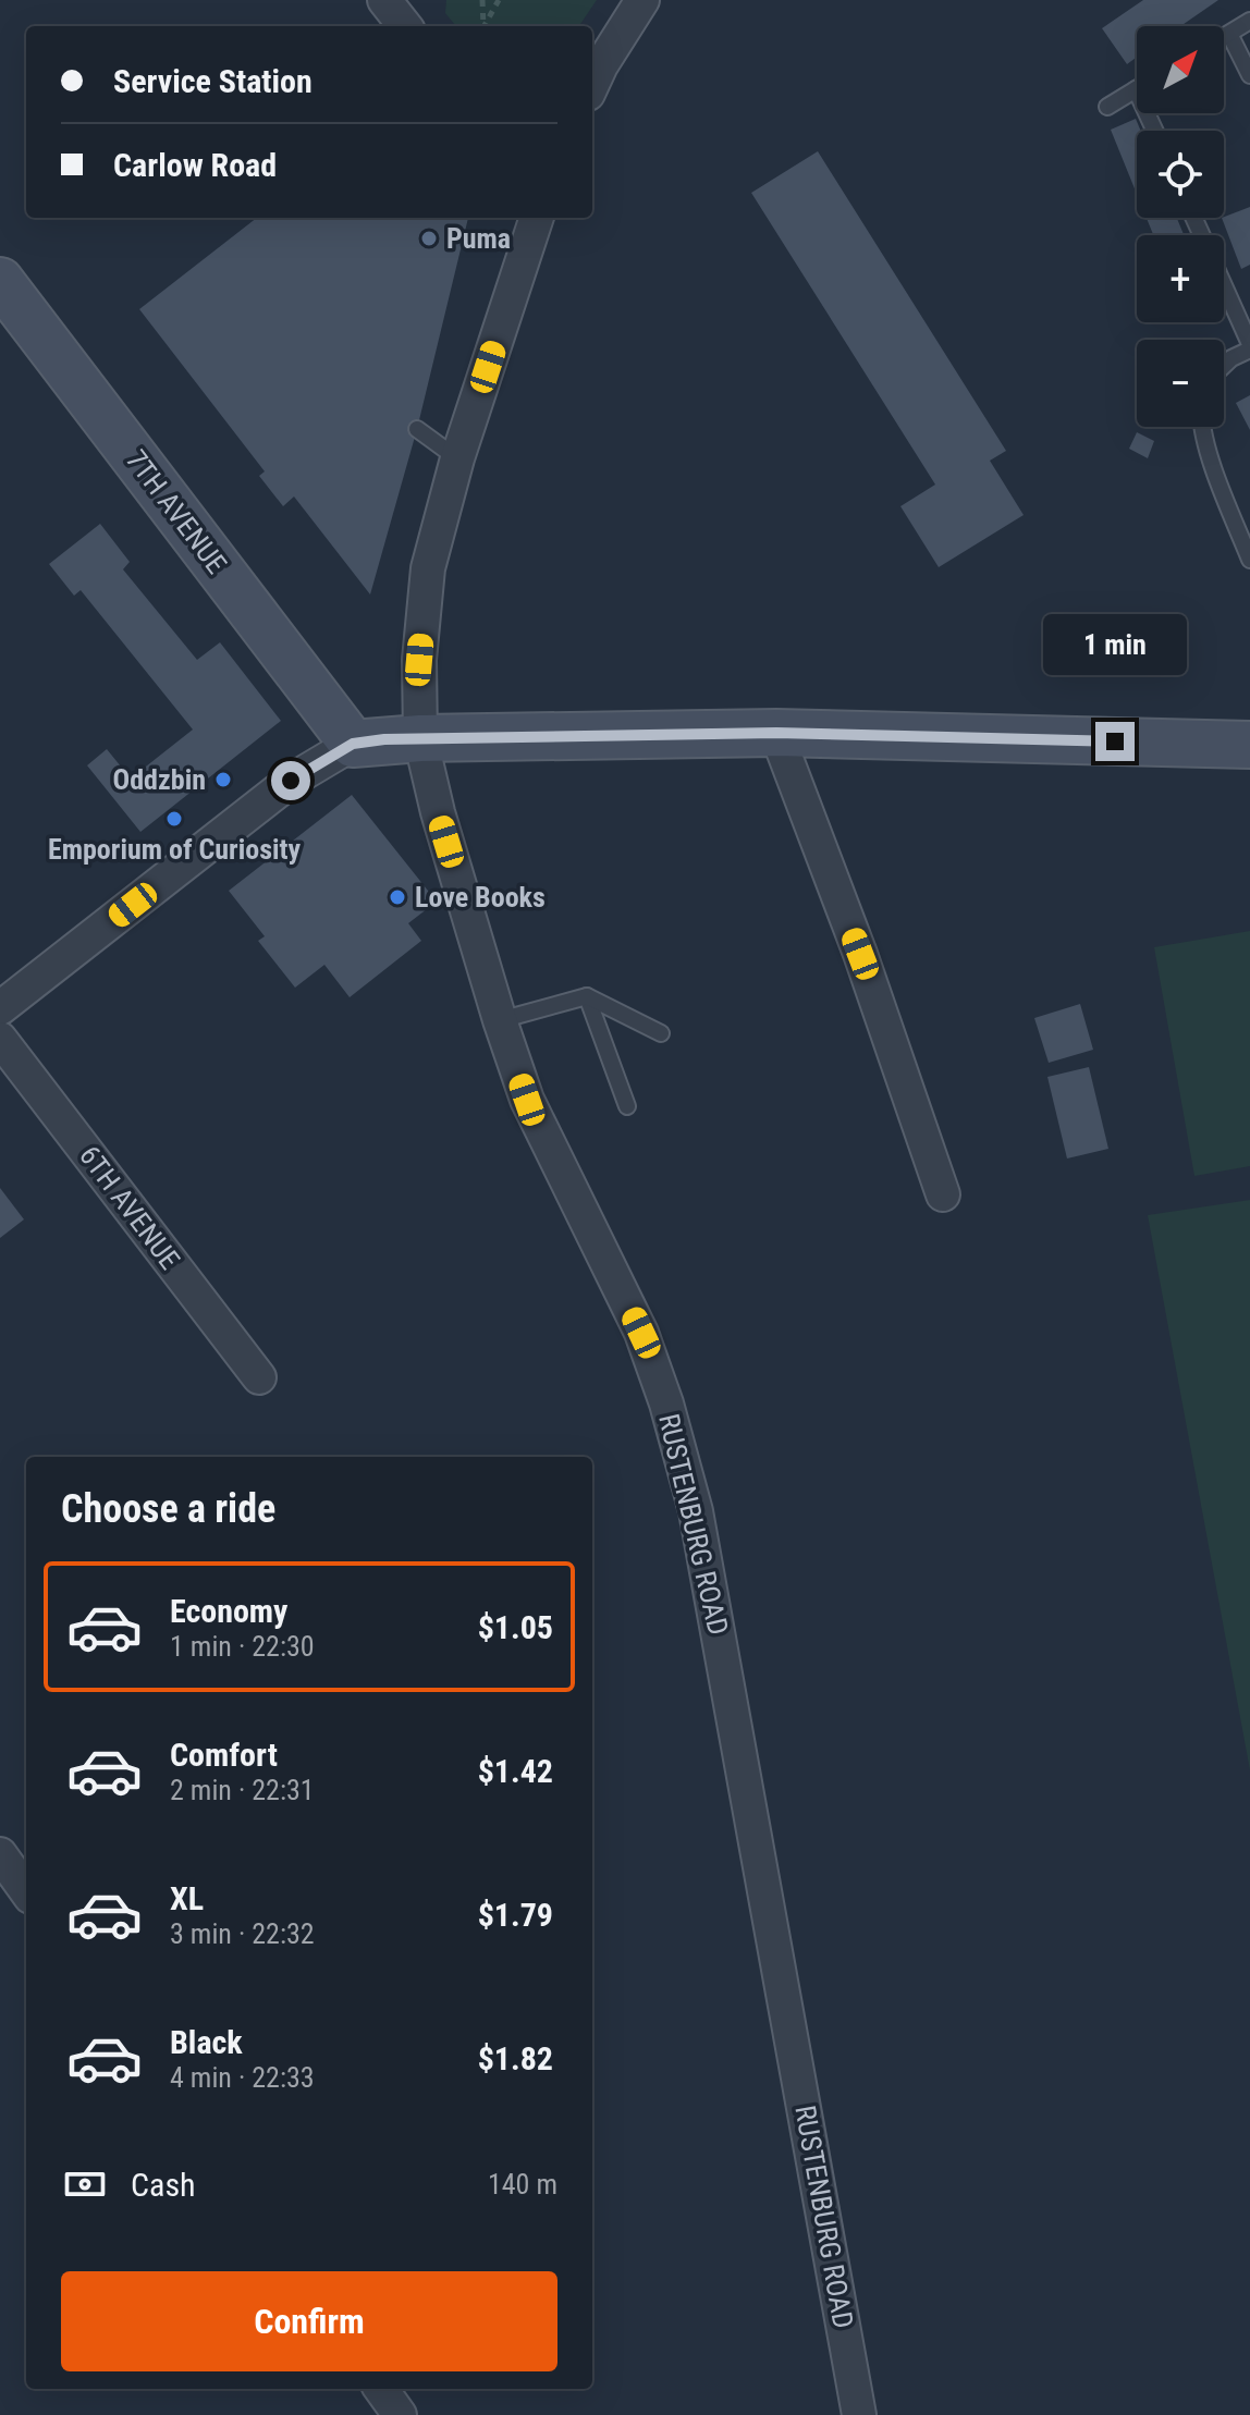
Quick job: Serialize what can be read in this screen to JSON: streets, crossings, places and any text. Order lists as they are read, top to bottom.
{
  "streets": {
    "street": ["7TH AVENUE", "6TH AVENUE", "RUSTENBURG ROAD"]
  },
  "places": [
    "Puma",
    "Oddzbin",
    "Emporium of Curiosity",
    "Love Books"
  ],
  "north": "top right",
  "page": {
    "map_buttons": ["+", "−"],
    "banner": ["Service Station", "Carlow Road"],
    "bubble": "1 min",
    "heading": "Choose a ride",
    "list": [
      {
        "name": "Economy",
        "note": "1 min · 22:30",
        "value": "$1.05"
      },
      {
        "name": "Comfort",
        "note": "2 min · 22:31",
        "value": "$1.42"
      },
      {
        "name": "XL",
        "note": "3 min · 22:32",
        "value": "$1.79"
      },
      {
        "name": "Black",
        "note": "4 min · 22:33",
        "value": "$1.82"
      }
    ],
    "pay": ["Cash", "140 m"],
    "buttons": "Confirm"
  }
}
